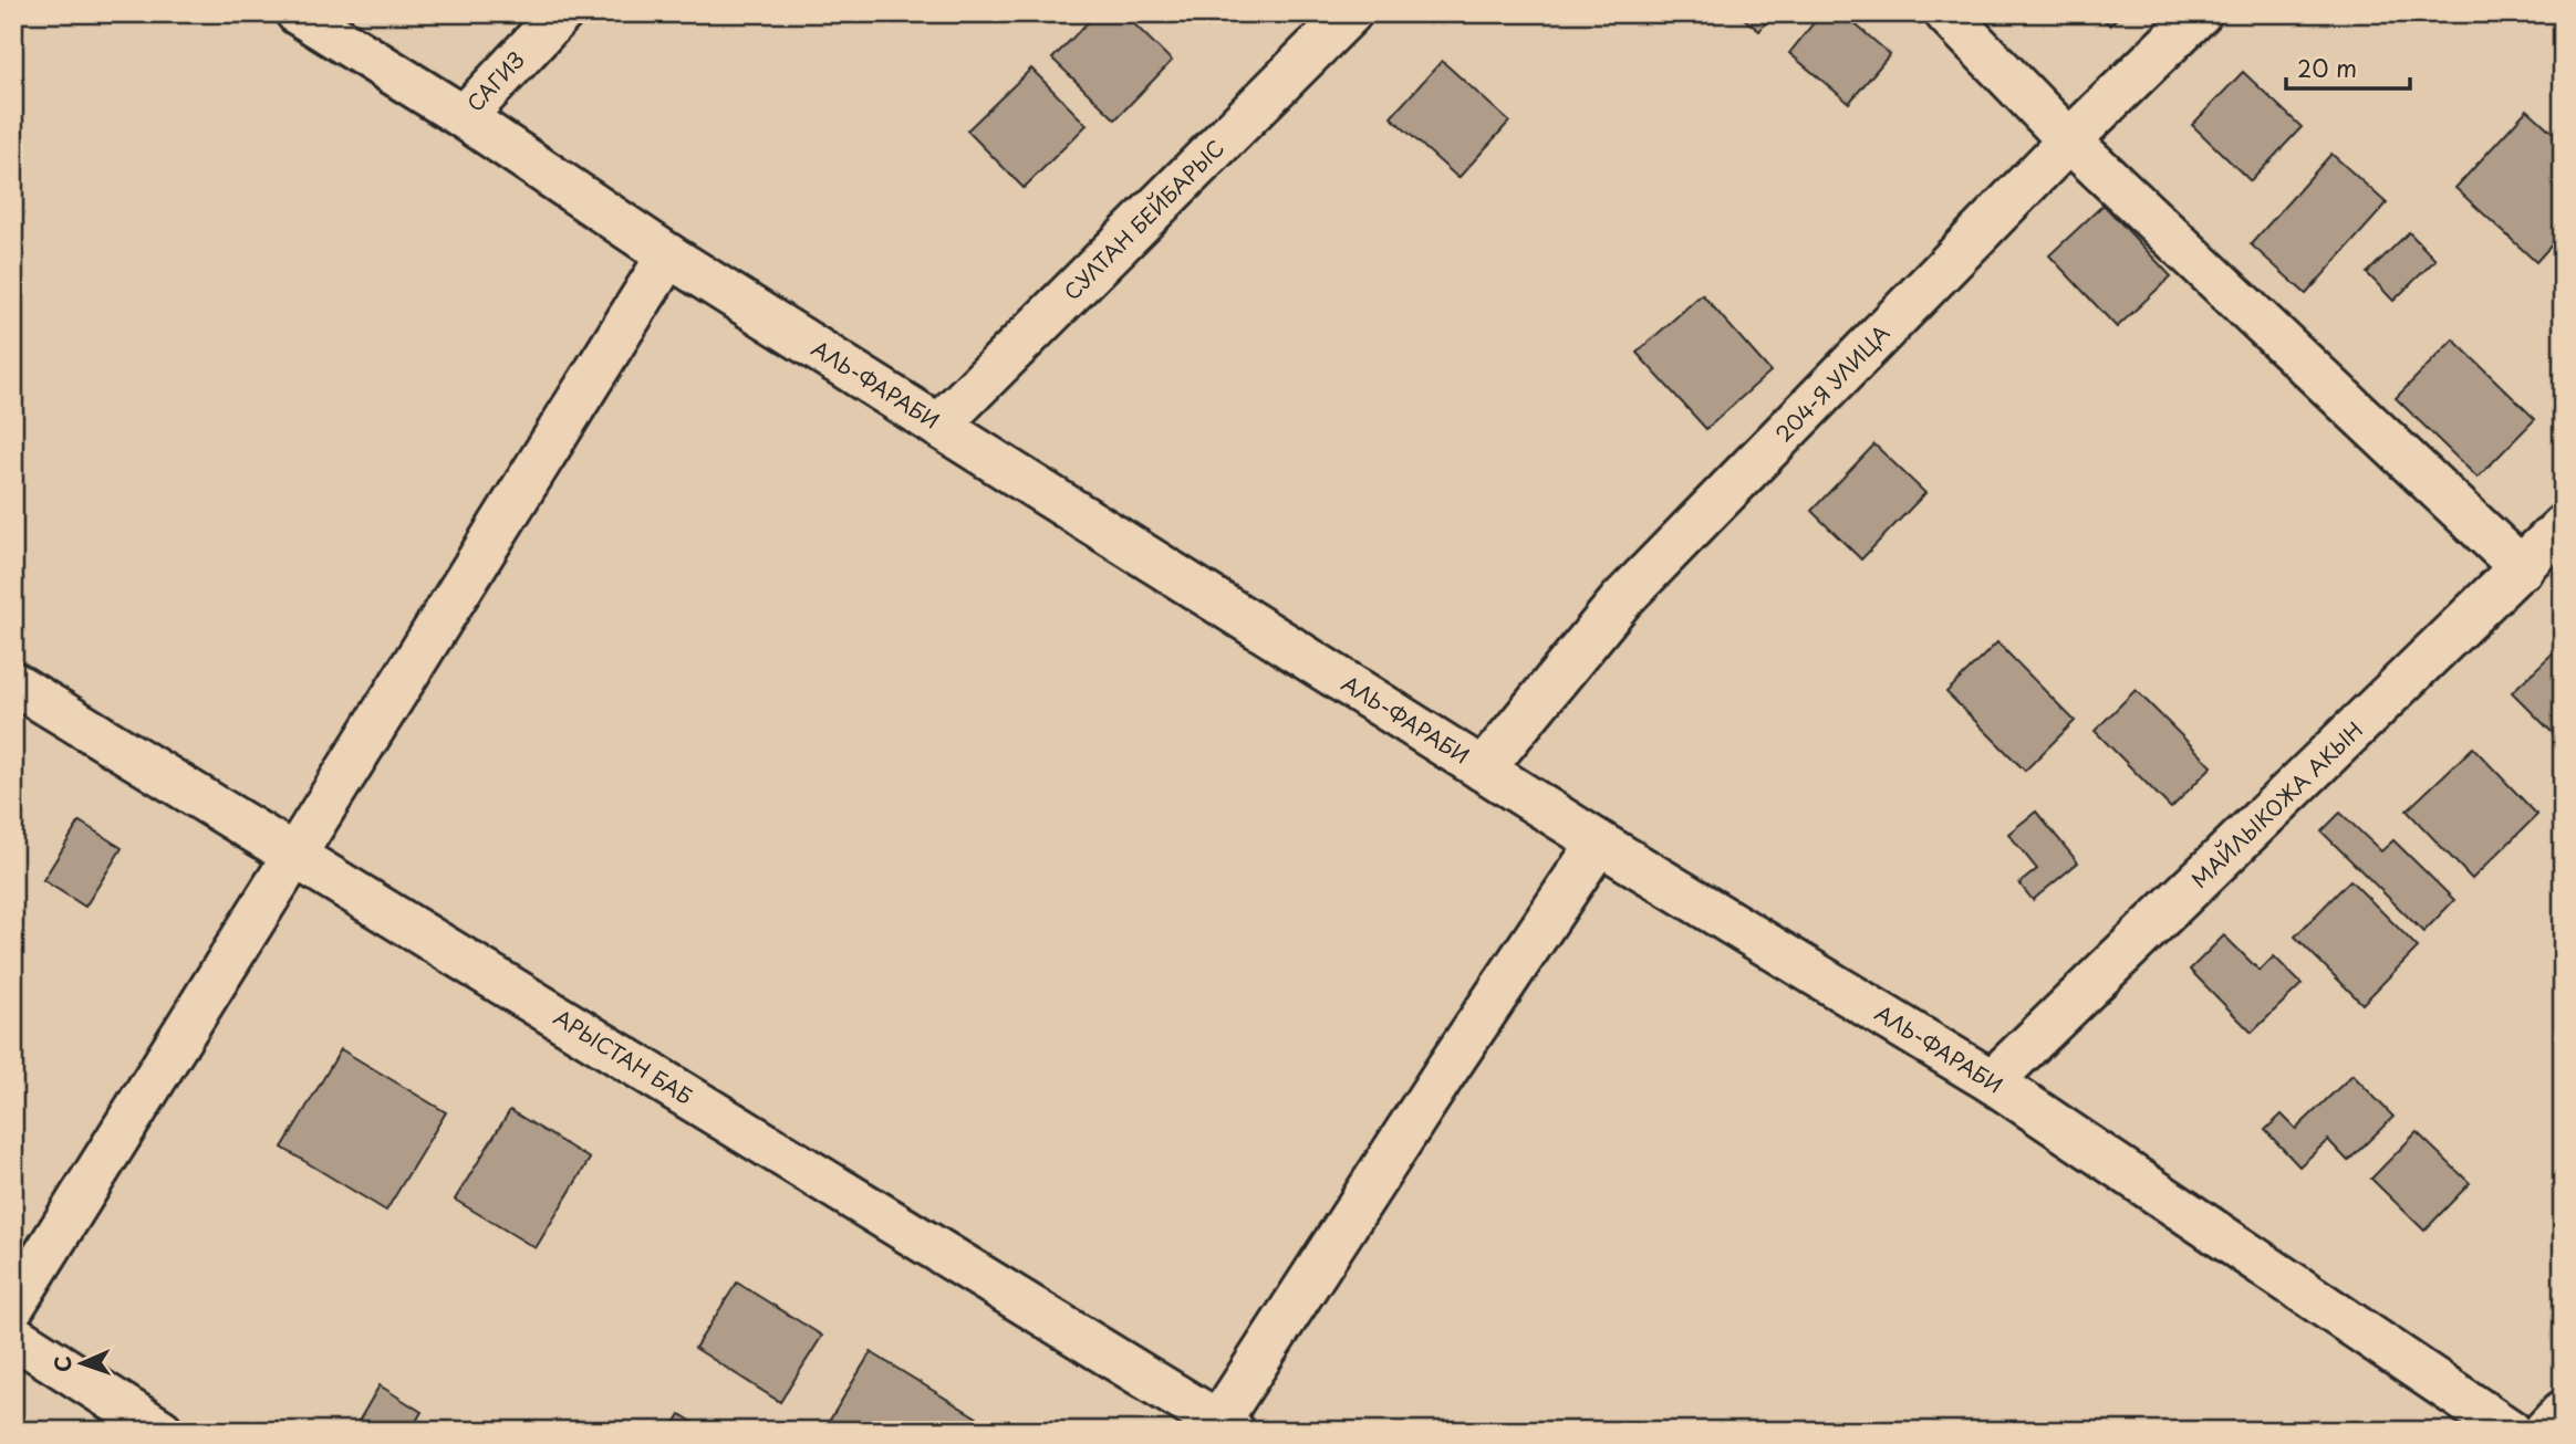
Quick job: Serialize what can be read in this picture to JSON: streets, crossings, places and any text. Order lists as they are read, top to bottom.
{
  "streets": {
    "street": [
      "САГИЗ",
      "СУЛТАН БЕЙБАРЫС",
      "204-Я УЛИЦА",
      "АЛЬ-ФАРАБИ",
      "МАЙЛЫКОЖА АКЫН",
      "АРЫСТАН БАБ"
    ]
  },
  "crossings": [
    ["САГИЗ", "АЛЬ-ФАРАБИ"],
    ["СУЛТАН БЕЙБАРЫС", "АЛЬ-ФАРАБИ"],
    ["204-Я УЛИЦА", "АЛЬ-ФАРАБИ"],
    ["АЛЬ-ФАРАБИ", "МАЙЛЫКОЖА АКЫН"]
  ],
  "scale_bar": "20 m",
  "north": "left"
}
